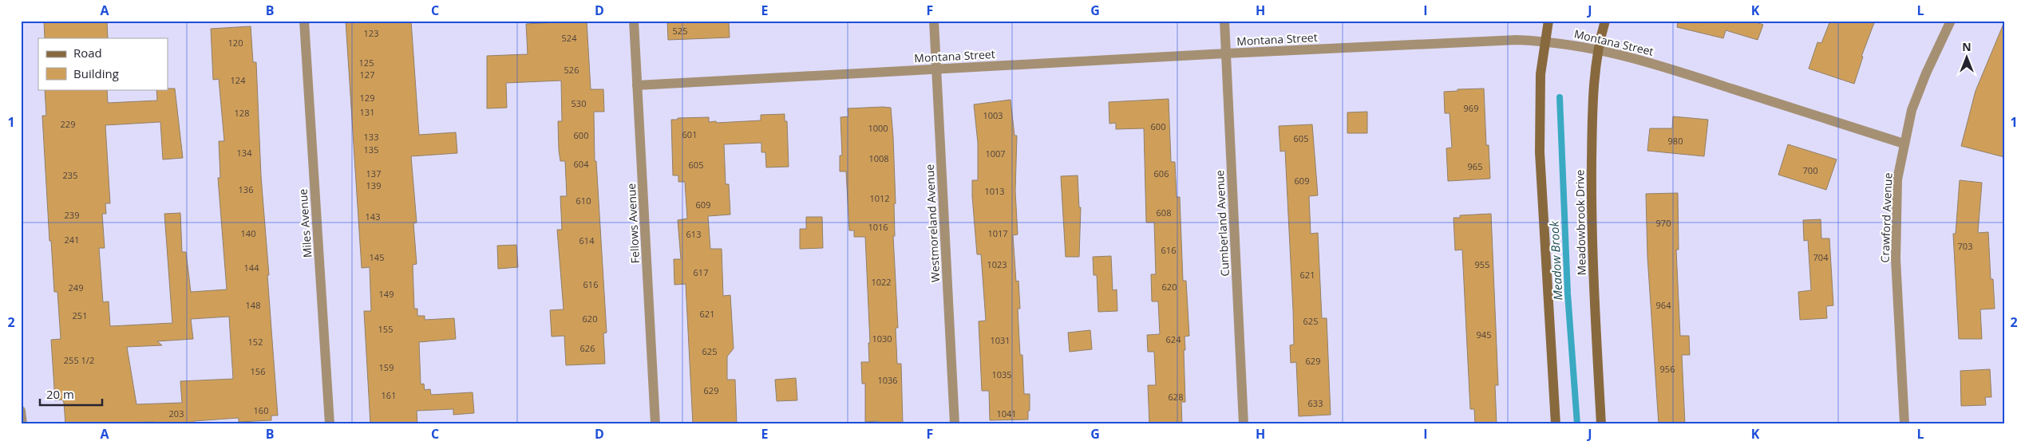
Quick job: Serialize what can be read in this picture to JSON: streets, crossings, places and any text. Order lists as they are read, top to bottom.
{
  "streets": {
    "street": [
      "Montana Street",
      "Crawford Avenue",
      "Meadowbrook Drive",
      "Miles Avenue",
      "Fellows Avenue",
      "Westmoreland Avenue",
      "Cumberland Avenue"
    ]
  },
  "crossings": [
    ["Montana Street", "Crawford Avenue"],
    ["Montana Street", "Meadowbrook Drive"],
    ["Montana Street", "Fellows Avenue"],
    ["Montana Street", "Westmoreland Avenue"],
    ["Montana Street", "Cumberland Avenue"]
  ],
  "water": ["Meadow Brook"],
  "house_numbers": [
    "525",
    "123",
    "524",
    "120",
    "125",
    "526",
    "127",
    "124",
    "129",
    "530",
    "969",
    "131",
    "128",
    "1003",
    "229",
    "600",
    "1000",
    "601",
    "600",
    "133",
    "605",
    "980",
    "135",
    "134",
    "1007",
    "1008",
    "604",
    "605",
    "965",
    "700",
    "137",
    "606",
    "235",
    "609",
    "139",
    "136",
    "1013",
    "1012",
    "610",
    "609",
    "608",
    "239",
    "143",
    "970",
    "1016",
    "140",
    "1017",
    "613",
    "241",
    "614",
    "703",
    "616",
    "145",
    "704",
    "1023",
    "955",
    "144",
    "617",
    "621",
    "1022",
    "616",
    "620",
    "249",
    "149",
    "148",
    "964",
    "621",
    "251",
    "620",
    "625",
    "155",
    "945",
    "1030",
    "624",
    "1031",
    "152",
    "626",
    "625",
    "255 1/2",
    "629",
    "159",
    "956",
    "156",
    "1035",
    "1036",
    "629",
    "161",
    "628",
    "633",
    "160",
    "203",
    "1041"
  ],
  "legend": ["Road", "Building"],
  "scale_bar": "20 m",
  "north": "top",
  "grid": {
    "columns": [
      "A",
      "B",
      "C",
      "D",
      "E",
      "F",
      "G",
      "H",
      "I",
      "J",
      "K",
      "L"
    ],
    "rows": ["1", "2"]
  }
}
